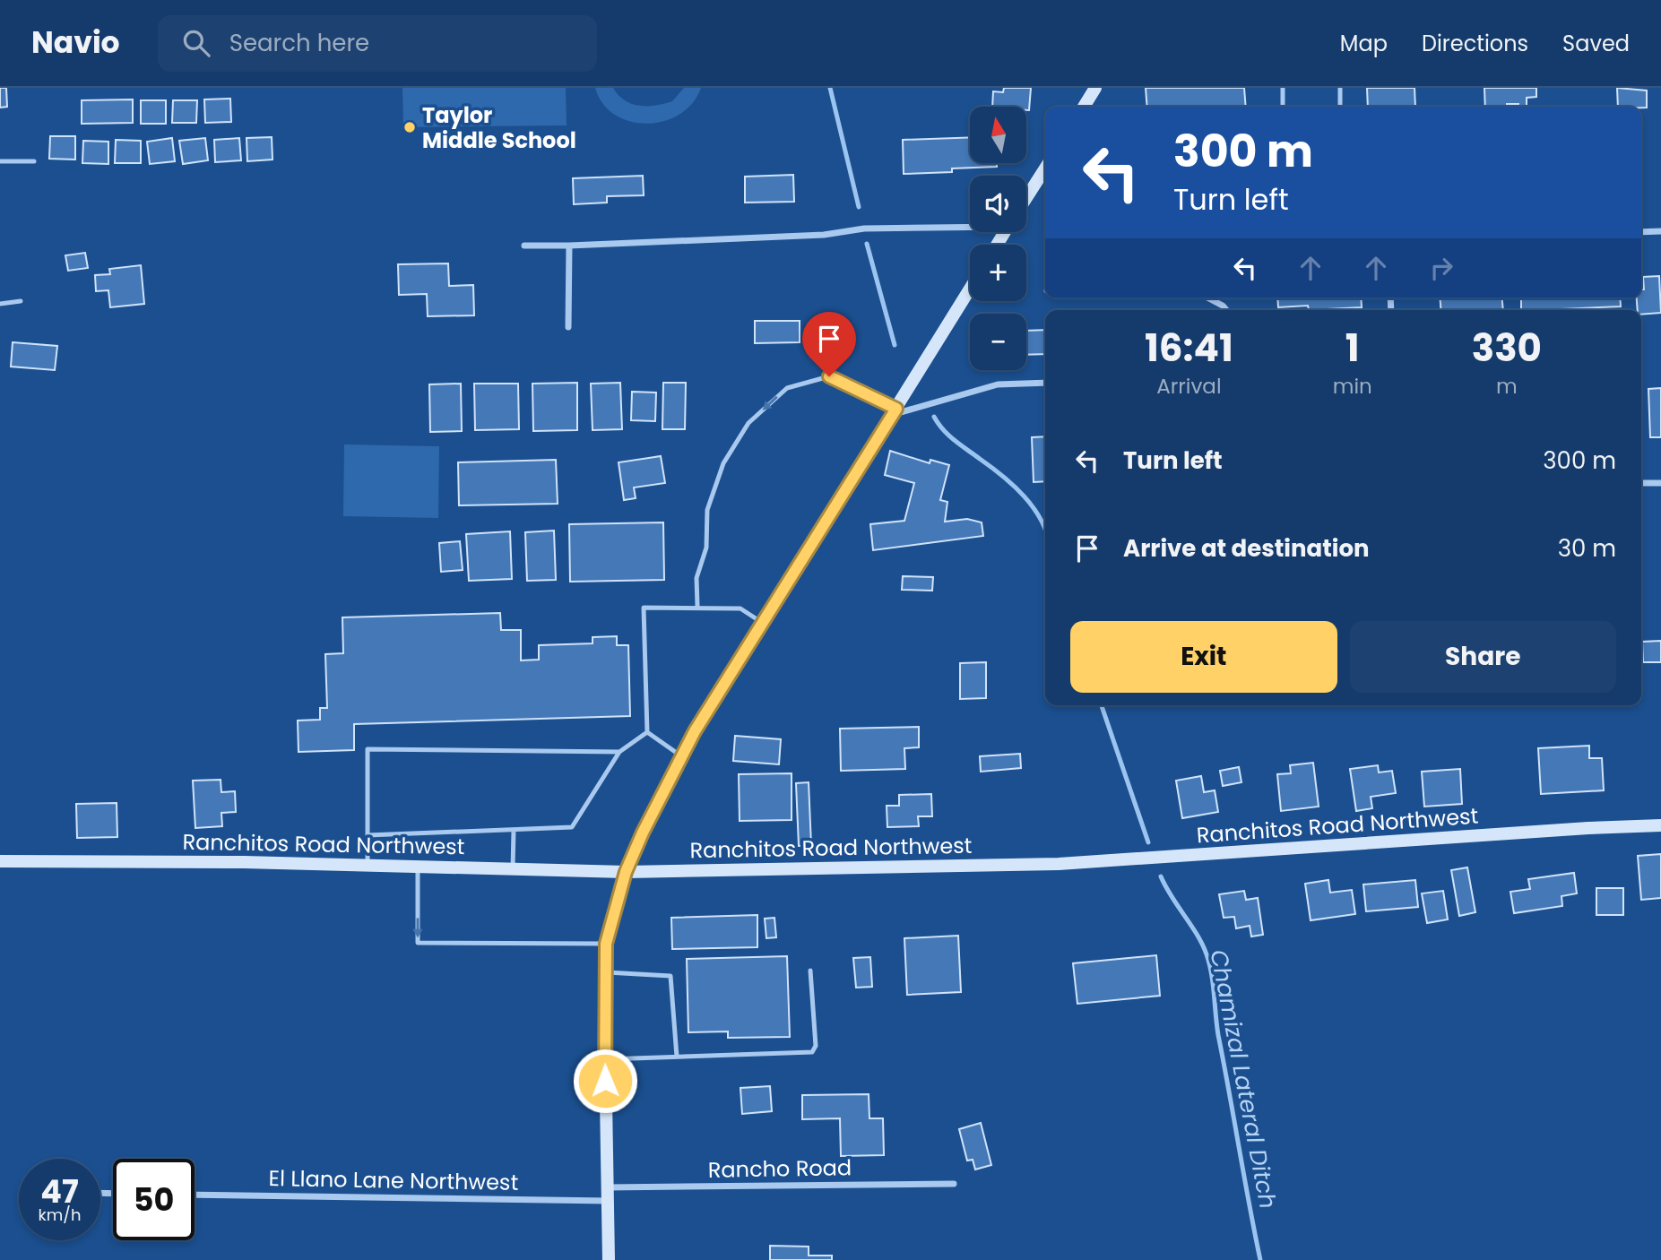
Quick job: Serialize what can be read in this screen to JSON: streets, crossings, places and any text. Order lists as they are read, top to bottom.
{
  "streets": {
    "street": ["Ranchitos Road Northwest", "Rancho Road", "El Llano Lane Northwest"]
  },
  "crossings": [
    ["Rancho Road", "El Llano Lane Northwest"]
  ],
  "water": ["Chamizal Lateral Ditch"],
  "places": ["Taylor Middle School"],
  "north": "top",
  "page": {
    "header": "Navio",
    "search": "Search here",
    "nav": ["Map", "Directions", "Saved"],
    "map_buttons": ["+", "−"],
    "turn": ["300 m", "Turn left"],
    "eta": [
      "16:41",
      "Arrival",
      "1",
      "min",
      "330",
      "m"
    ],
    "list": [
      {
        "name": "Turn left",
        "value": "300 m"
      },
      {
        "name": "Arrive at destination",
        "value": "30 m"
      }
    ],
    "buttons": ["Exit", "Share"],
    "speed": "47 km/h",
    "limit": "50"
  }
}
